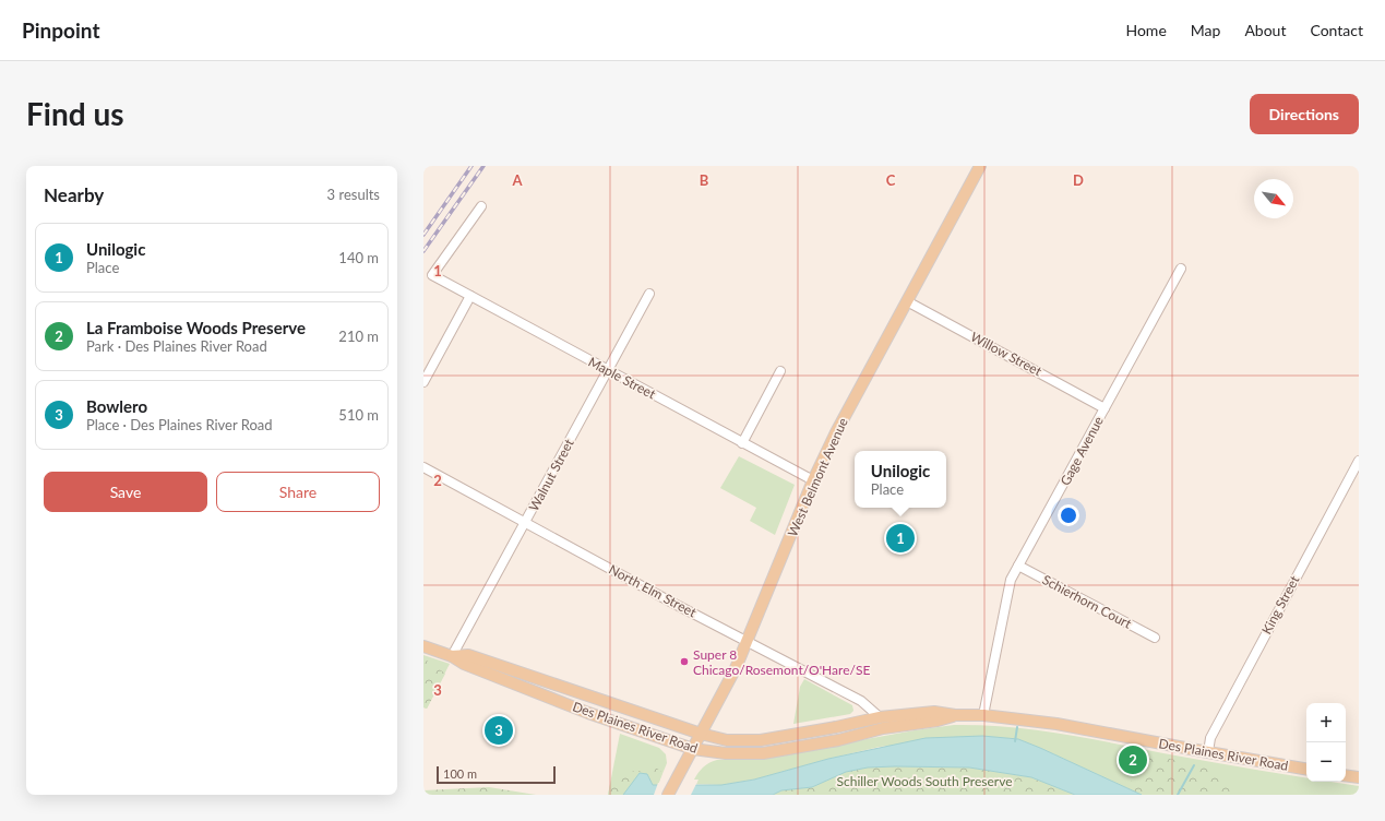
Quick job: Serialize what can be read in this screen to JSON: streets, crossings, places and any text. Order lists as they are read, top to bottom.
{
  "streets": {
    "main road": ["West Belmont Avenue", "Des Plaines River Road"],
    "street": [
      "Willow Street",
      "Maple Street",
      "Gage Avenue",
      "Walnut Street",
      "North Elm Street",
      "Schierhorn Court",
      "King Street"
    ]
  },
  "crossings": [
    ["Willow Street", "Gage Avenue"],
    ["Willow Street", "West Belmont Avenue"],
    ["Maple Street", "Walnut Street"],
    ["Maple Street", "West Belmont Avenue"],
    ["Gage Avenue", "Schierhorn Court"],
    ["Gage Avenue", "Des Plaines River Road"],
    ["Walnut Street", "North Elm Street"],
    ["Walnut Street", "Des Plaines River Road"],
    ["West Belmont Avenue", "North Elm Street"],
    ["West Belmont Avenue", "Des Plaines River Road"],
    ["North Elm Street", "Des Plaines River Road"],
    ["King Street", "Des Plaines River Road"]
  ],
  "parks": ["Schiller Woods South Preserve"],
  "places": ["Super 8 Chicago/Rosemont/O'Hare/SE"],
  "scale_bar": "100 m",
  "north": "bottom right",
  "page": {
    "header": "Pinpoint",
    "nav": [
      "Home",
      "Map",
      "About",
      "Contact"
    ],
    "buttons": [
      "Directions",
      ["Save", "Share"]
    ],
    "title": "Find us",
    "heading": ["Nearby", "3 results"],
    "list": [
      {
        "mark": "1",
        "name": "Unilogic",
        "note": "Place",
        "value": "140 m"
      },
      {
        "mark": "2",
        "name": "La Framboise Woods Preserve",
        "note": "Park · Des Plaines River Road",
        "value": "210 m"
      },
      {
        "mark": "3",
        "name": "Bowlero",
        "note": "Place · Des Plaines River Road",
        "value": "510 m"
      }
    ],
    "popup": ["Unilogic", "Place"],
    "pins": ["1", "3", "2"],
    "map_buttons": ["+", "−"],
    "scale": "100 m"
  },
  "grid": {
    "columns": [
      "A",
      "B",
      "C",
      "D"
    ],
    "rows": ["1", "2", "3"]
  }
}
